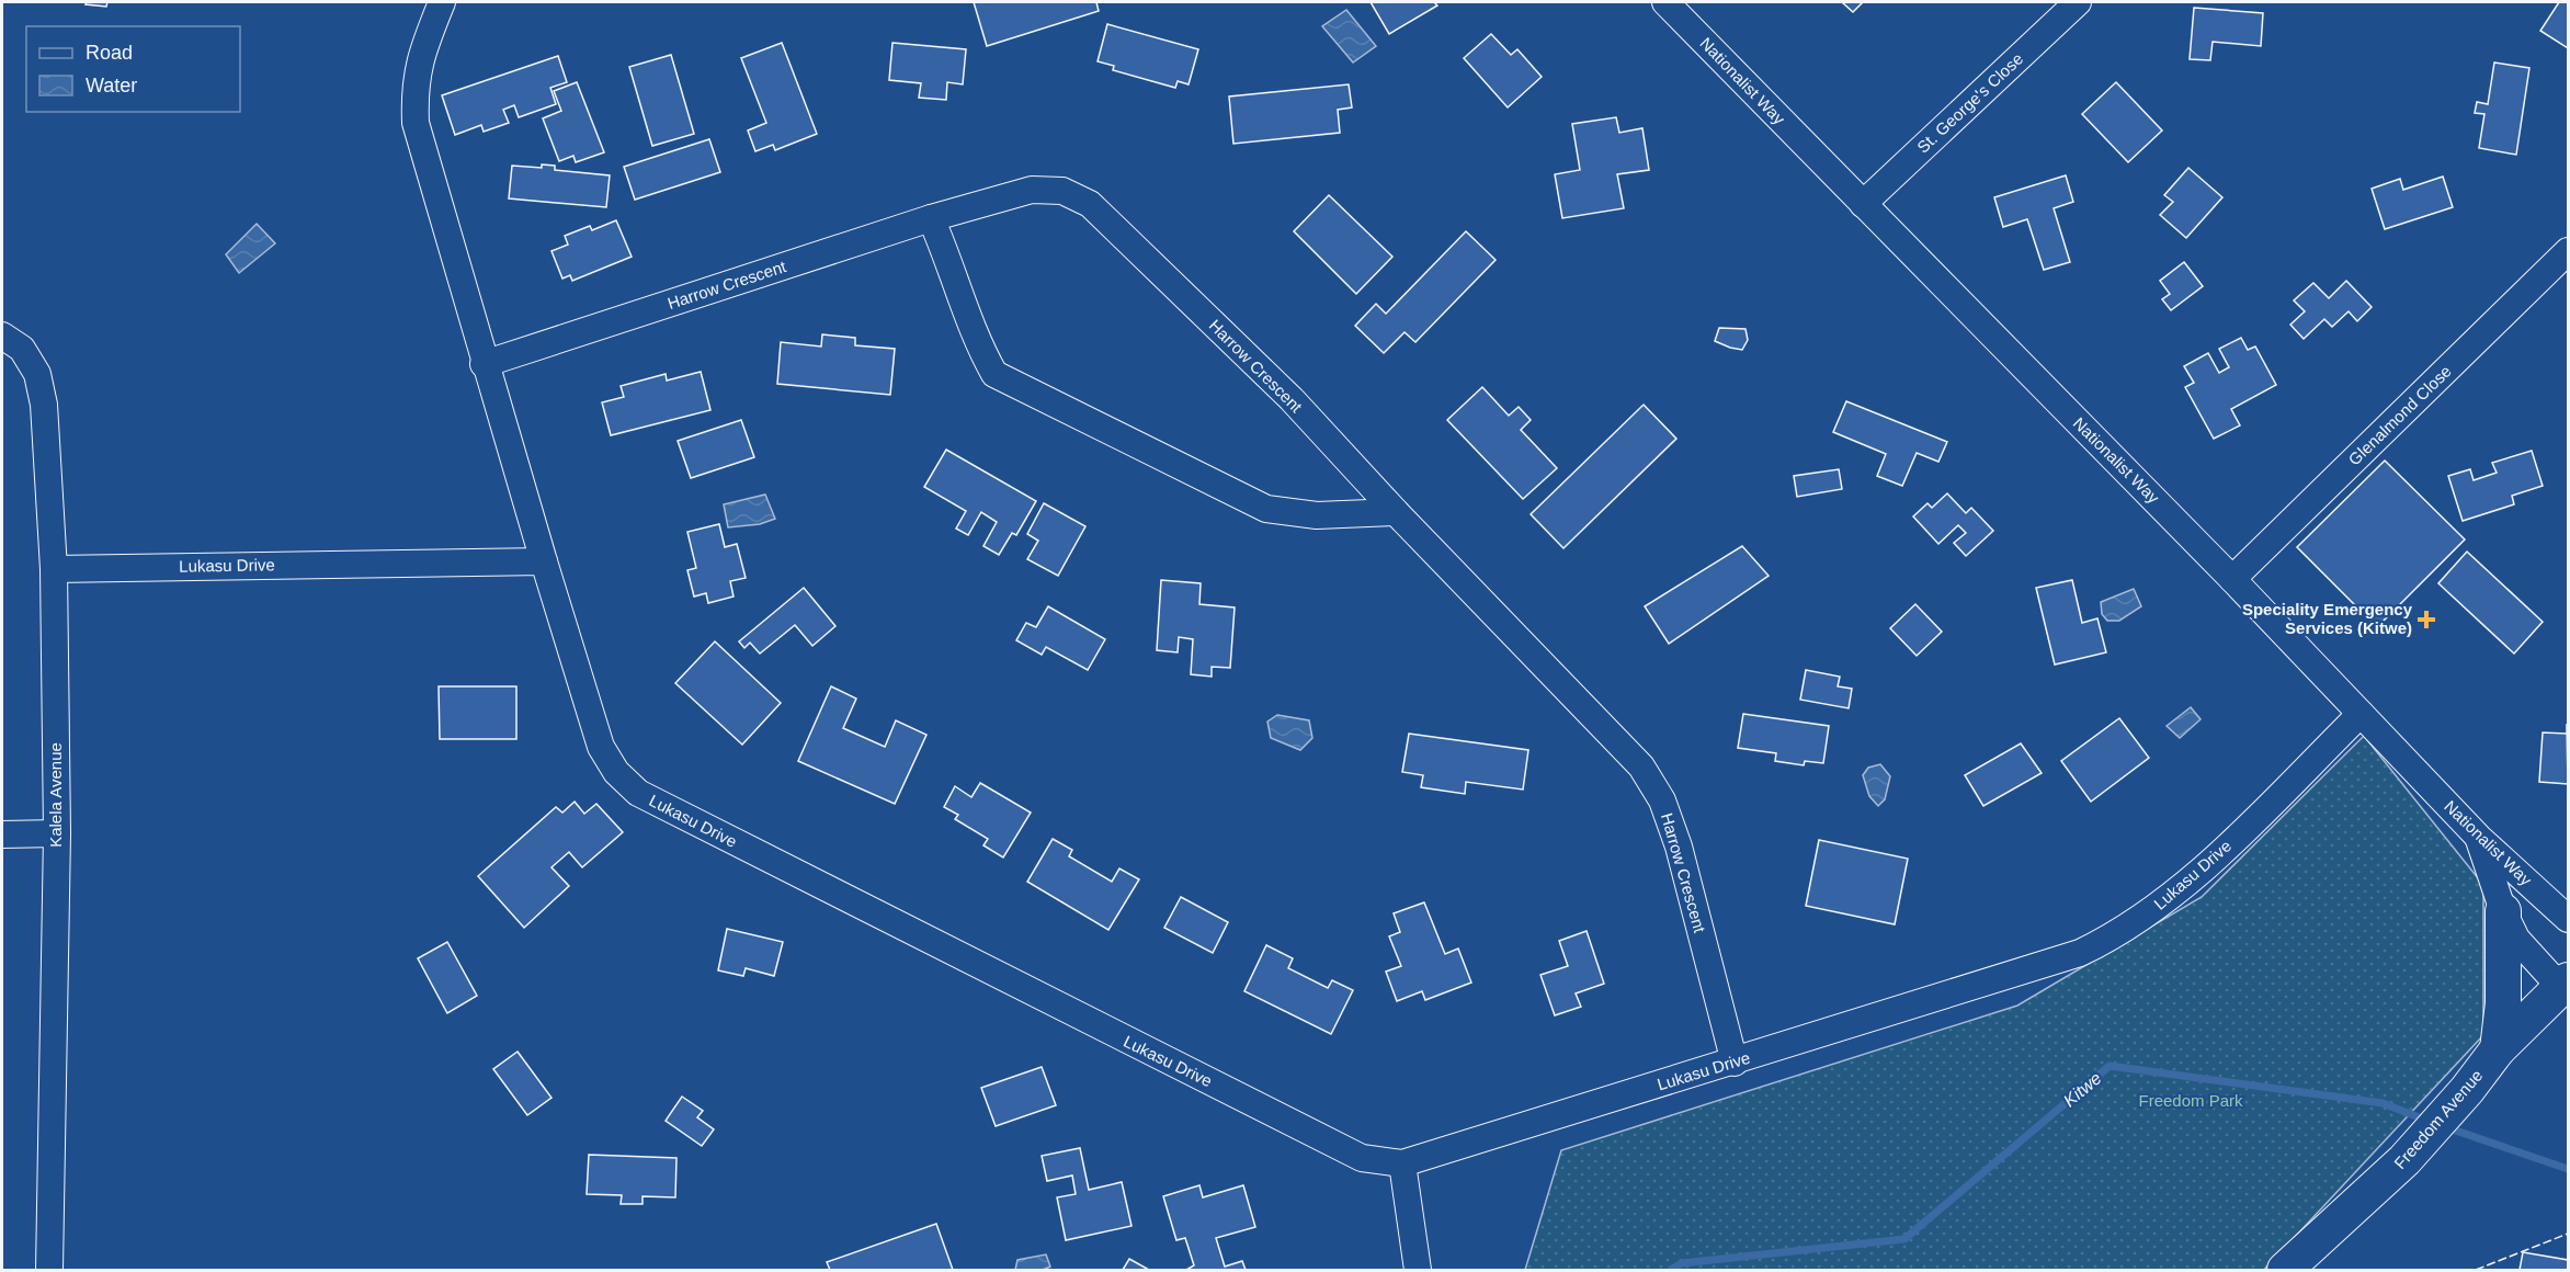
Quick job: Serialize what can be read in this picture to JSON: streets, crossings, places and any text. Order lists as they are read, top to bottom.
{
  "streets": {
    "main road": ["Freedom Avenue"],
    "street": [
      "Nationalist Way",
      "St. George's Close",
      "Harrow Crescent",
      "Glenalmond Close",
      "Lukasu Drive",
      "Kalela Avenue"
    ]
  },
  "crossings": [
    ["Nationalist Way", "St. George's Close"],
    ["Nationalist Way", "Glenalmond Close"],
    ["Nationalist Way", "Lukasu Drive"],
    ["Harrow Crescent", "Lukasu Drive"],
    ["Lukasu Drive", "Kalela Avenue"]
  ],
  "water": ["Kitwe"],
  "parks": ["Freedom Park"],
  "places": {
    "health": ["Speciality Emergency Services (Kitwe)"]
  },
  "legend": ["Road", "Water"]
}
